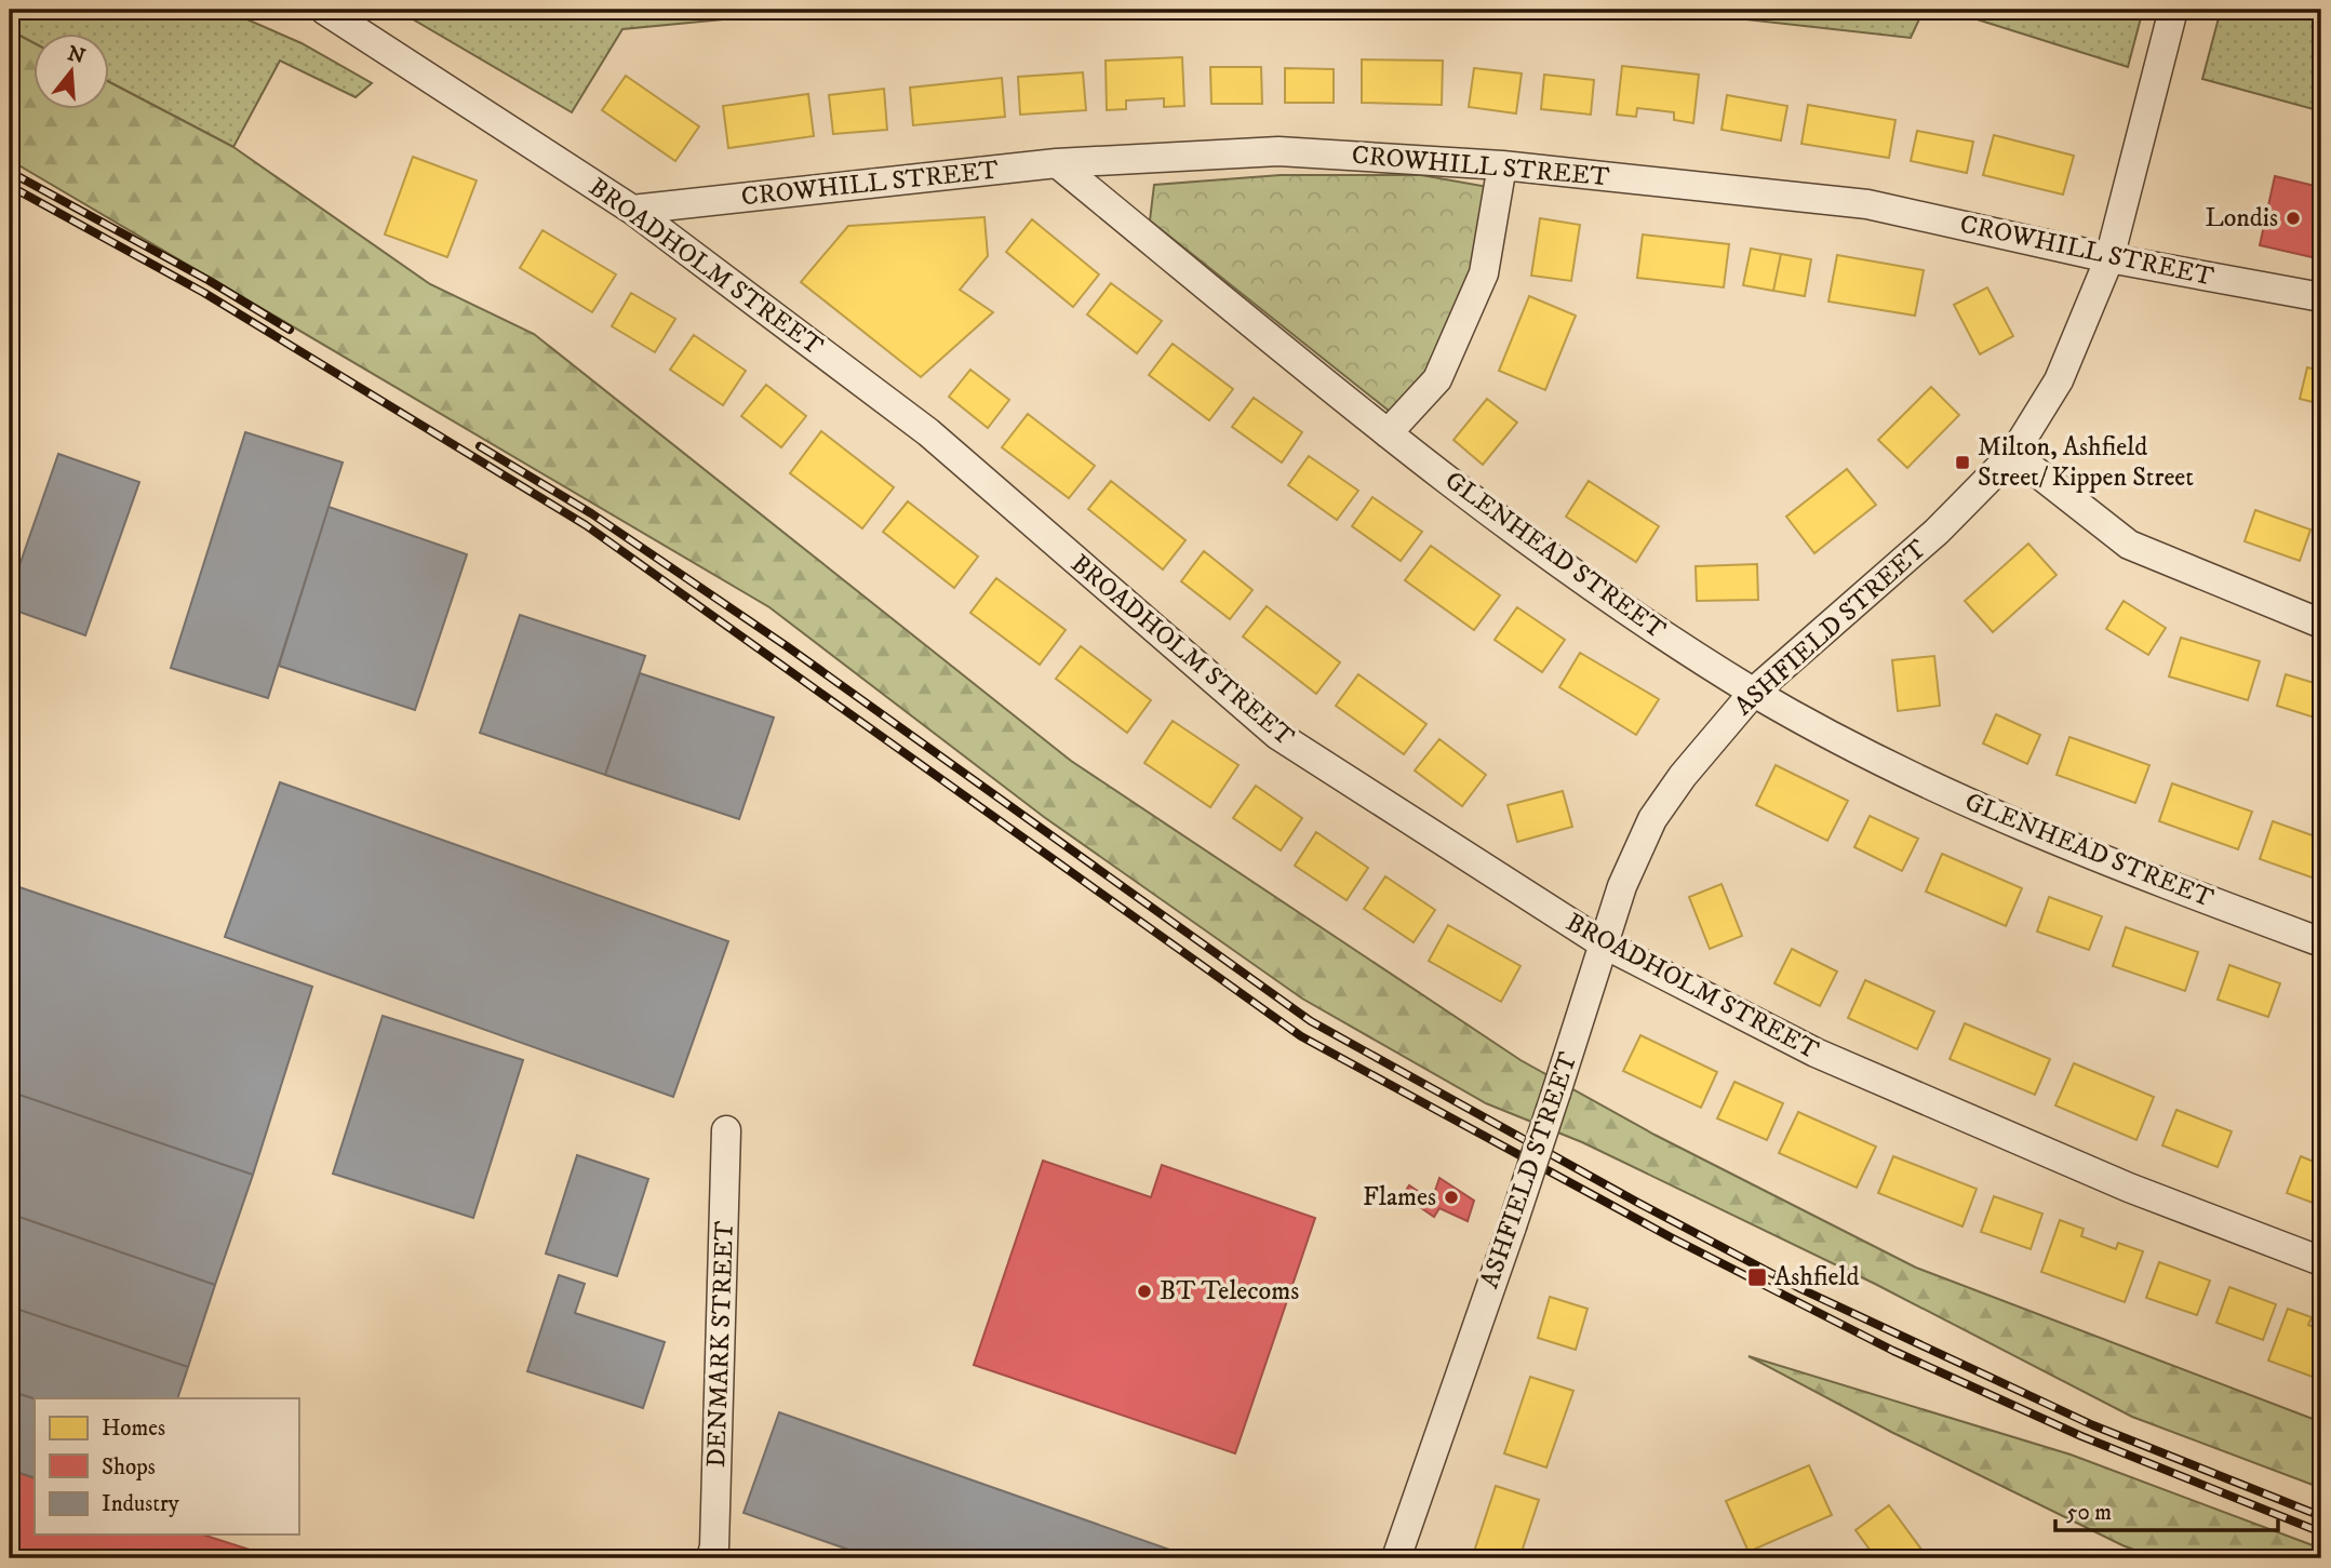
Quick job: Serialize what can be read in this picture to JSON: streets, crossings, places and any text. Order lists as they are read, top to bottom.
{
  "streets": {
    "street": [
      "CROWHILL STREET",
      "BROADHOLM STREET",
      "GLENHEAD STREET",
      "ASHFIELD STREET",
      "DENMARK STREET"
    ]
  },
  "crossings": [
    ["CROWHILL STREET", "BROADHOLM STREET"],
    ["CROWHILL STREET", "GLENHEAD STREET"],
    ["CROWHILL STREET", "ASHFIELD STREET"],
    ["BROADHOLM STREET", "ASHFIELD STREET"],
    ["GLENHEAD STREET", "ASHFIELD STREET"]
  ],
  "places": {
    "other": ["Londis", "Flames", "BT Telecoms"],
    "transit": ["Milton, Ashfield Street/ Kippen Street", "Ashfield"]
  },
  "legend": ["Homes", "Shops", "Industry"],
  "scale_bar": "50 m",
  "north": "top"
}
